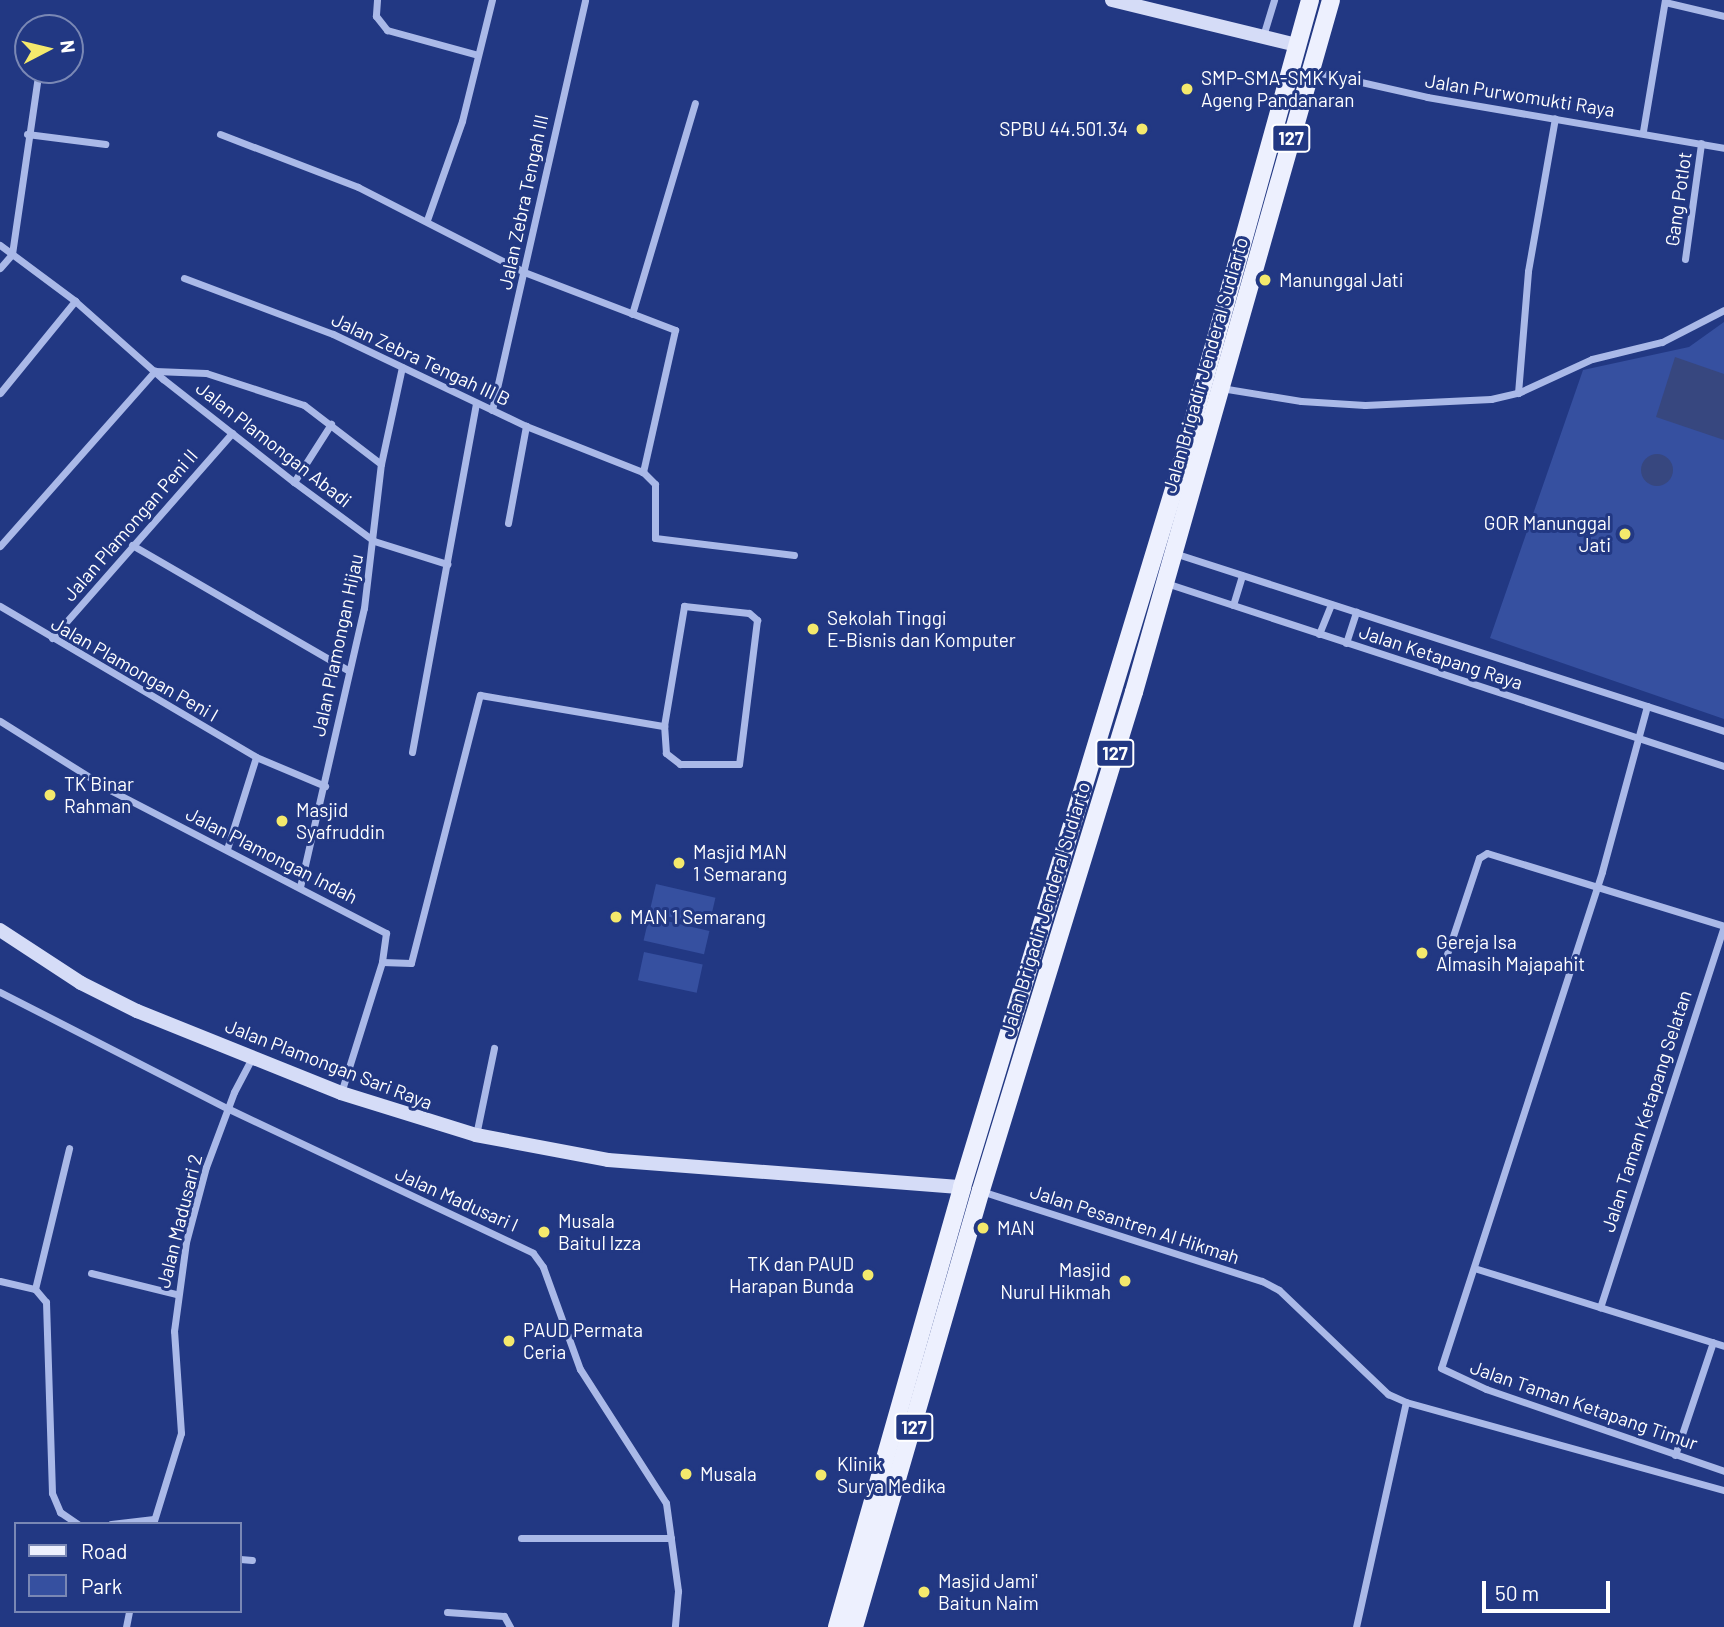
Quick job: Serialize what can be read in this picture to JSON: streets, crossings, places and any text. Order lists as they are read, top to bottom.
{
  "streets": {
    "main road": ["127", "Jalan Brigadir Jenderal Sudiarto"],
    "street": [
      "Jalan Purwomukti Raya",
      "Gang Potlot",
      "Jalan Zebra Tengah III",
      "Jalan Zebra Tengah III B",
      "Jalan Plamongan Abadi",
      "Jalan Plamongan Peni II",
      "Jalan Plamongan Hijau",
      "Jalan Ketapang Raya",
      "Jalan Plamongan Peni I",
      "Jalan Plamongan Indah",
      "Jalan Plamongan Sari Raya",
      "Jalan Taman Ketapang Selatan",
      "Jalan Madusari I",
      "Jalan Madusari 2",
      "Jalan Pesantren Al Hikmah",
      "Jalan Taman Ketapang Timur"
    ]
  },
  "crossings": [
    ["Jalan Purwomukti Raya", "Gang Potlot"],
    ["Jalan Purwomukti Raya", "Jalan Brigadir Jenderal Sudiarto"],
    ["Jalan Zebra Tengah III", "Jalan Zebra Tengah III B"],
    ["Jalan Zebra Tengah III B", "Jalan Plamongan Hijau"],
    ["Jalan Brigadir Jenderal Sudiarto", "Jalan Ketapang Raya"],
    ["Jalan Brigadir Jenderal Sudiarto", "Jalan Plamongan Sari Raya"],
    ["Jalan Brigadir Jenderal Sudiarto", "Jalan Pesantren Al Hikmah"],
    ["Jalan Plamongan Abadi", "Jalan Plamongan Peni II"],
    ["Jalan Plamongan Abadi", "Jalan Plamongan Hijau"],
    ["Jalan Plamongan Peni II", "Jalan Plamongan Peni I"],
    ["Jalan Plamongan Hijau", "Jalan Plamongan Peni I"],
    ["Jalan Plamongan Hijau", "Jalan Plamongan Indah"],
    ["Jalan Plamongan Indah", "Jalan Plamongan Sari Raya"],
    ["Jalan Plamongan Sari Raya", "Jalan Madusari 2"],
    ["Jalan Madusari I", "Jalan Madusari 2"]
  ],
  "places": [
    "SMP-SMA-SMK Kyai Ageng Pandanaran",
    "SPBU 44.501.34",
    "Manunggal Jati",
    "GOR Manunggal Jati",
    "Sekolah Tinggi E-Bisnis dan Komputer",
    "TK Binar Rahman",
    "Masjid Syafruddin",
    "Masjid MAN 1 Semarang",
    "MAN 1 Semarang",
    "Gereja Isa Almasih Majapahit",
    "MAN",
    "Musala Baitul Izza",
    "TK dan PAUD Harapan Bunda",
    "Masjid Nurul Hikmah",
    "PAUD Permata Ceria",
    "Musala",
    "Klinik Surya Medika",
    "Masjid Jami' Baitun Naim"
  ],
  "legend": ["Road", "Park"],
  "scale_bar": "50 m",
  "north": "right"
}
